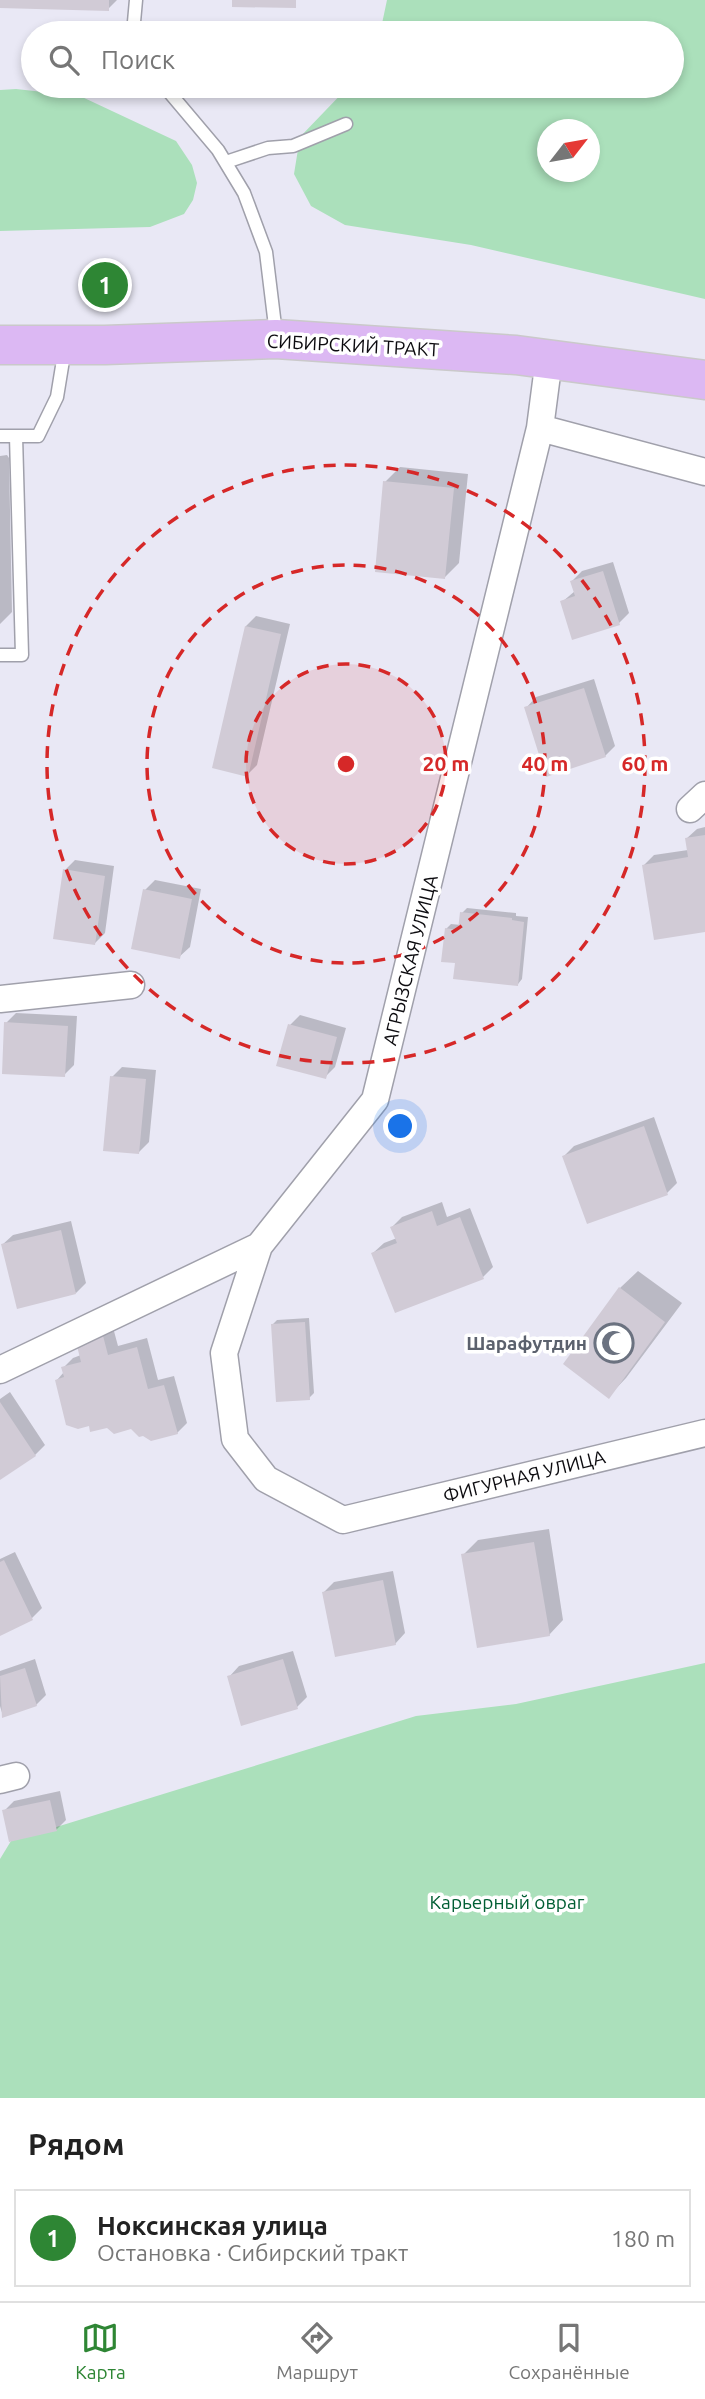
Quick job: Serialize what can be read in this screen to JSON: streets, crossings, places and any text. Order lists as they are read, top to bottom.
{
  "streets": {
    "main road": ["СИБИРСКИЙ ТРАКТ"],
    "street": ["АГРЫЗСКАЯ УЛИЦА", "ФИГУРНАЯ УЛИЦА"]
  },
  "crossings": [
    ["СИБИРСКИЙ ТРАКТ", "АГРЫЗСКАЯ УЛИЦА"],
    ["АГРЫЗСКАЯ УЛИЦА", "ФИГУРНАЯ УЛИЦА"]
  ],
  "parks": ["Карьерный овраг"],
  "places": {
    "mosque": ["Шарафутдин"]
  },
  "north": "top right",
  "page": {
    "search": "Поиск",
    "pins": "1",
    "heading": "Рядом",
    "list": [
      {
        "mark": "1",
        "name": "Ноксинская улица",
        "note": "Остановка · Сибирский тракт",
        "value": "180 m"
      }
    ],
    "nav": ["Карта", "Маршрут", "Сохранённые"]
  },
  "rings": ["20 m", "40 m", "60 m"]
}
